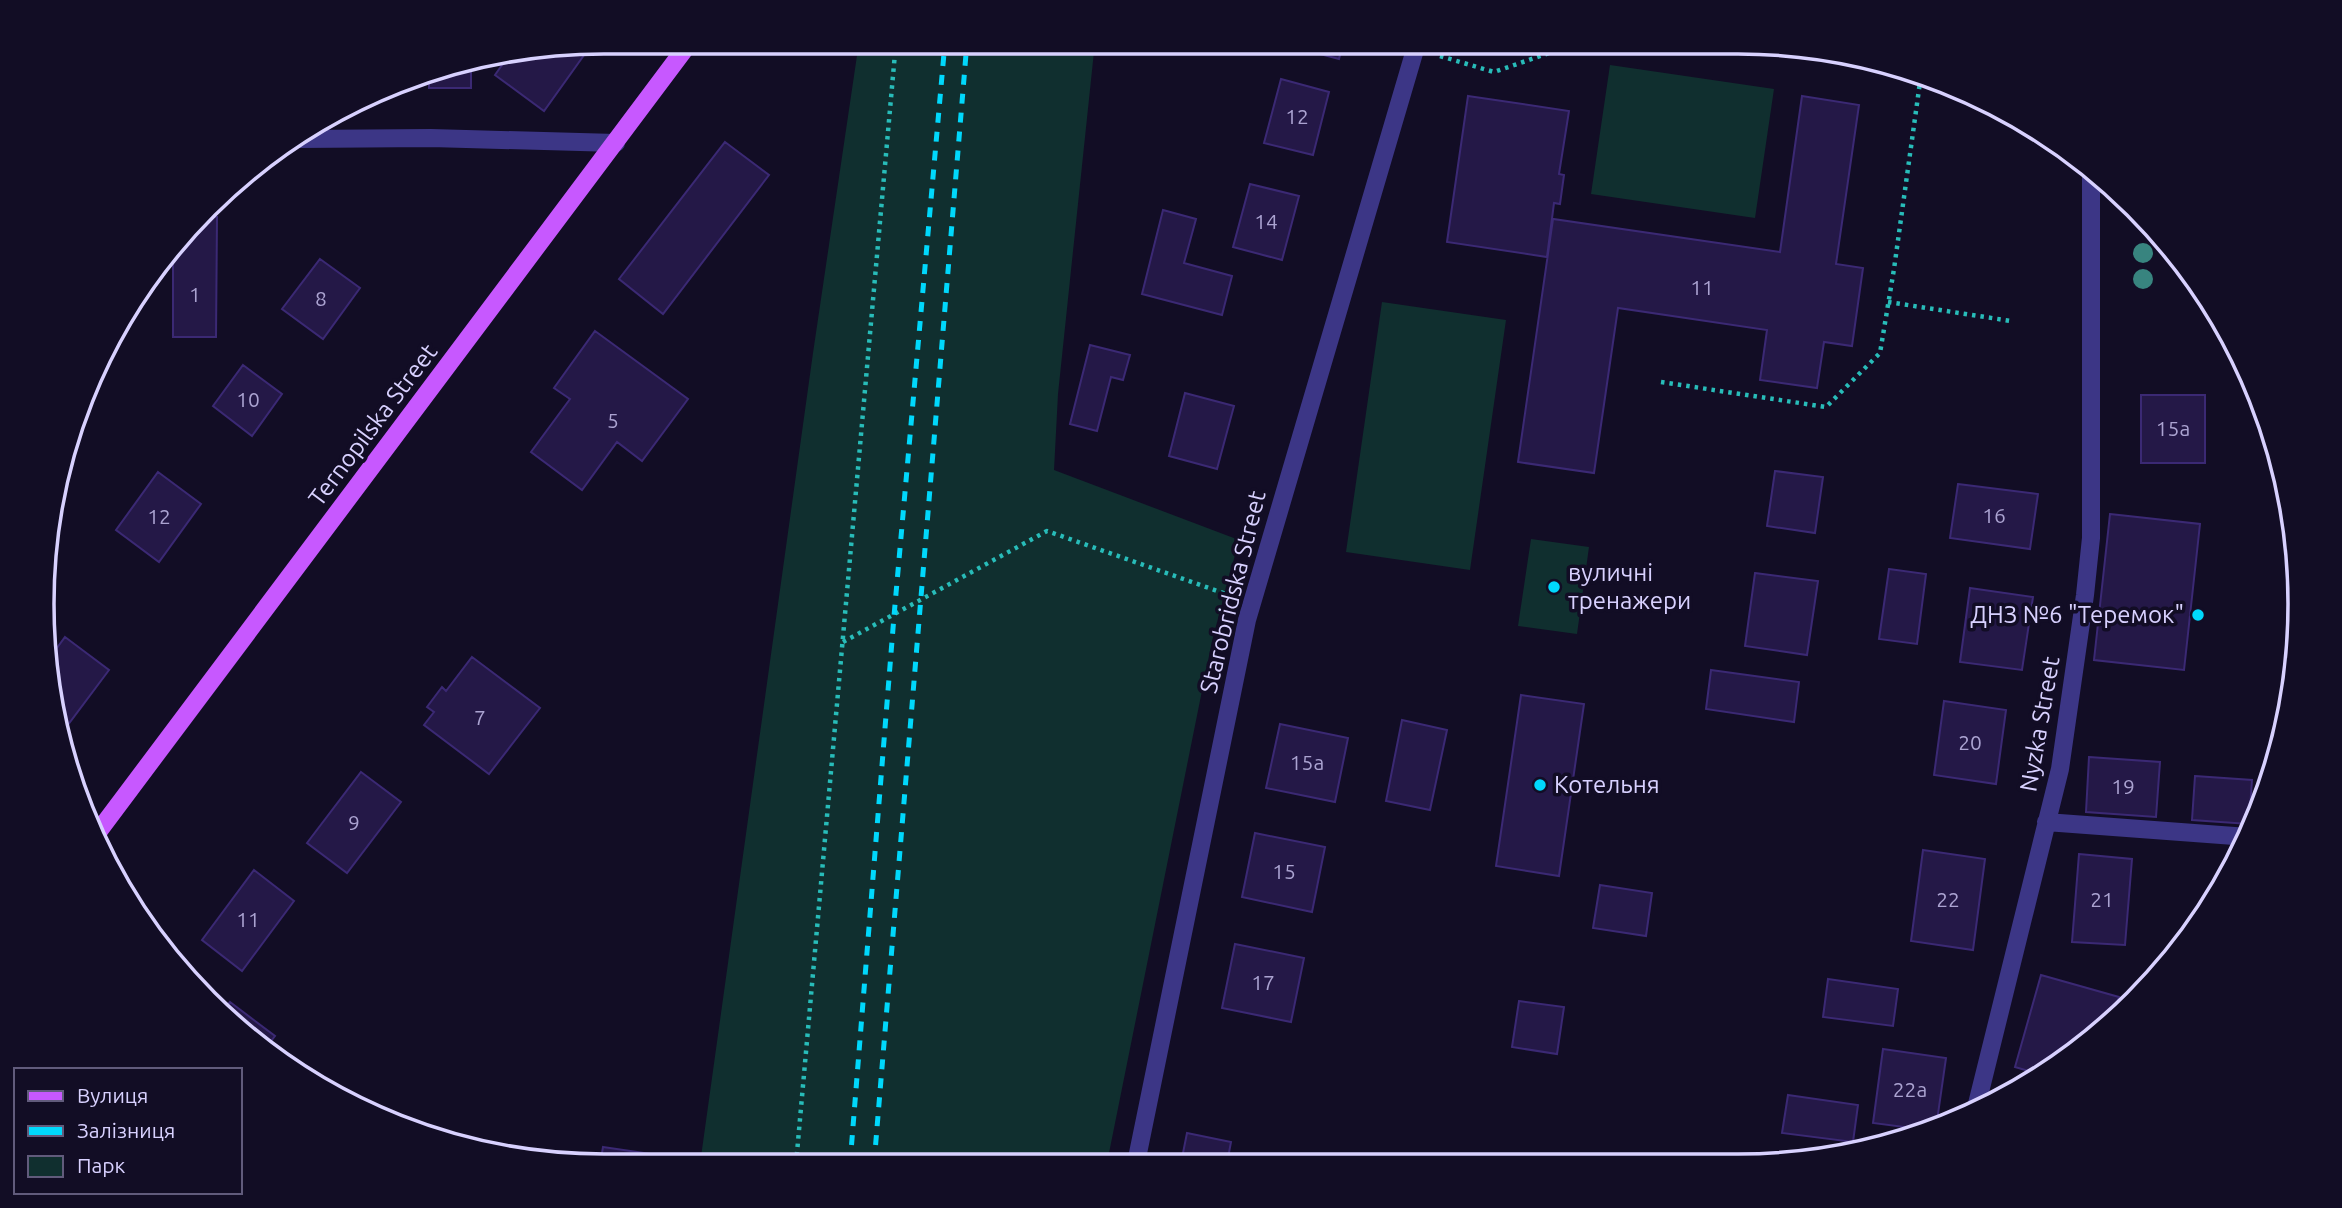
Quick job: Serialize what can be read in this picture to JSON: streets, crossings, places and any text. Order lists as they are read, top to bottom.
{
  "streets": {
    "main road": ["Ternopilska Street"],
    "street": ["Starobridska Street", "Nyzka Street"]
  },
  "places": ["вуличні тренажери", "ДНЗ №6 \"Теремок\"", "Котельня"],
  "house_numbers": [
    "12",
    "14",
    "11",
    "1",
    "8",
    "10",
    "5",
    "15а",
    "16",
    "12",
    "7",
    "20",
    "15а",
    "19",
    "9",
    "15",
    "22",
    "21",
    "11",
    "17",
    "22а"
  ],
  "legend": ["Вулиця", "Залізниця", "Парк"]
}
